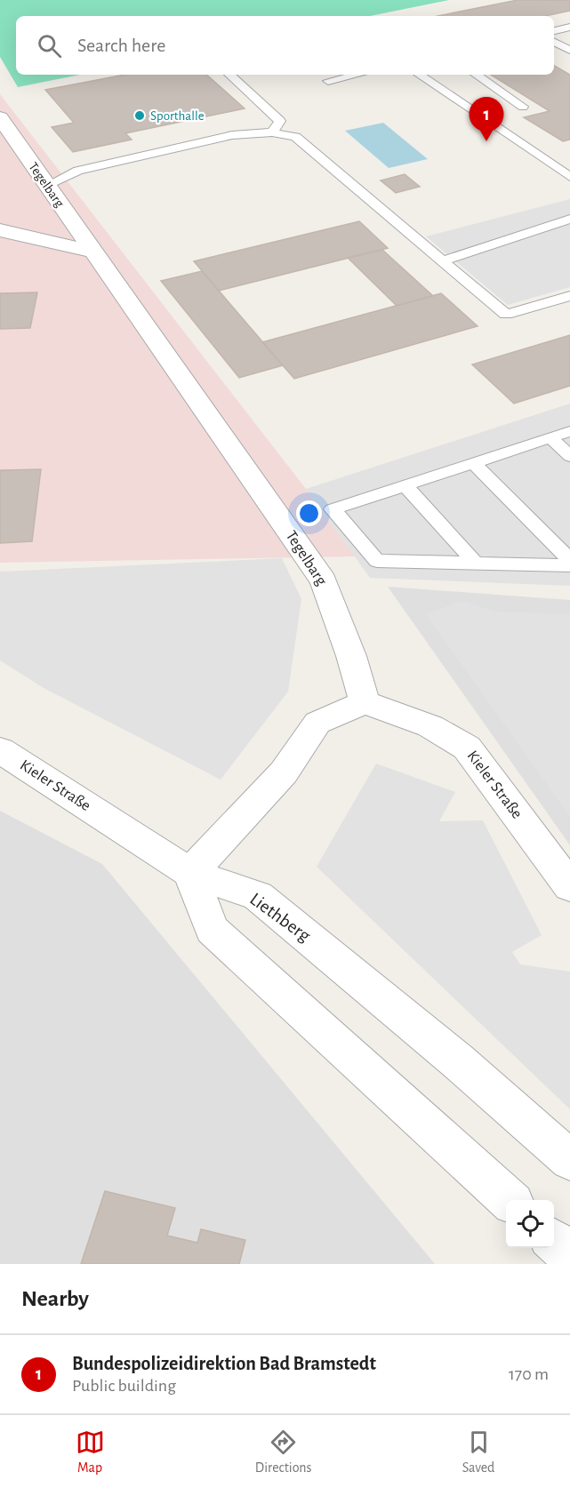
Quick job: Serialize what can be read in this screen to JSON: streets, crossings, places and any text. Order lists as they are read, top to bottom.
{
  "streets": {
    "street": ["Tegelbarg", "Kieler Straße", "Liethberg"]
  },
  "crossings": [
    ["Tegelbarg", "Kieler Straße"],
    ["Kieler Straße", "Liethberg"]
  ],
  "places": ["Sporthalle"],
  "page": {
    "search": "Search here",
    "pins": "1",
    "heading": "Nearby",
    "list": [
      {
        "mark": "1",
        "name": "Bundespolizeidirektion Bad Bramstedt",
        "note": "Public building",
        "value": "170 m"
      }
    ],
    "nav": ["Map", "Directions", "Saved"]
  }
}
